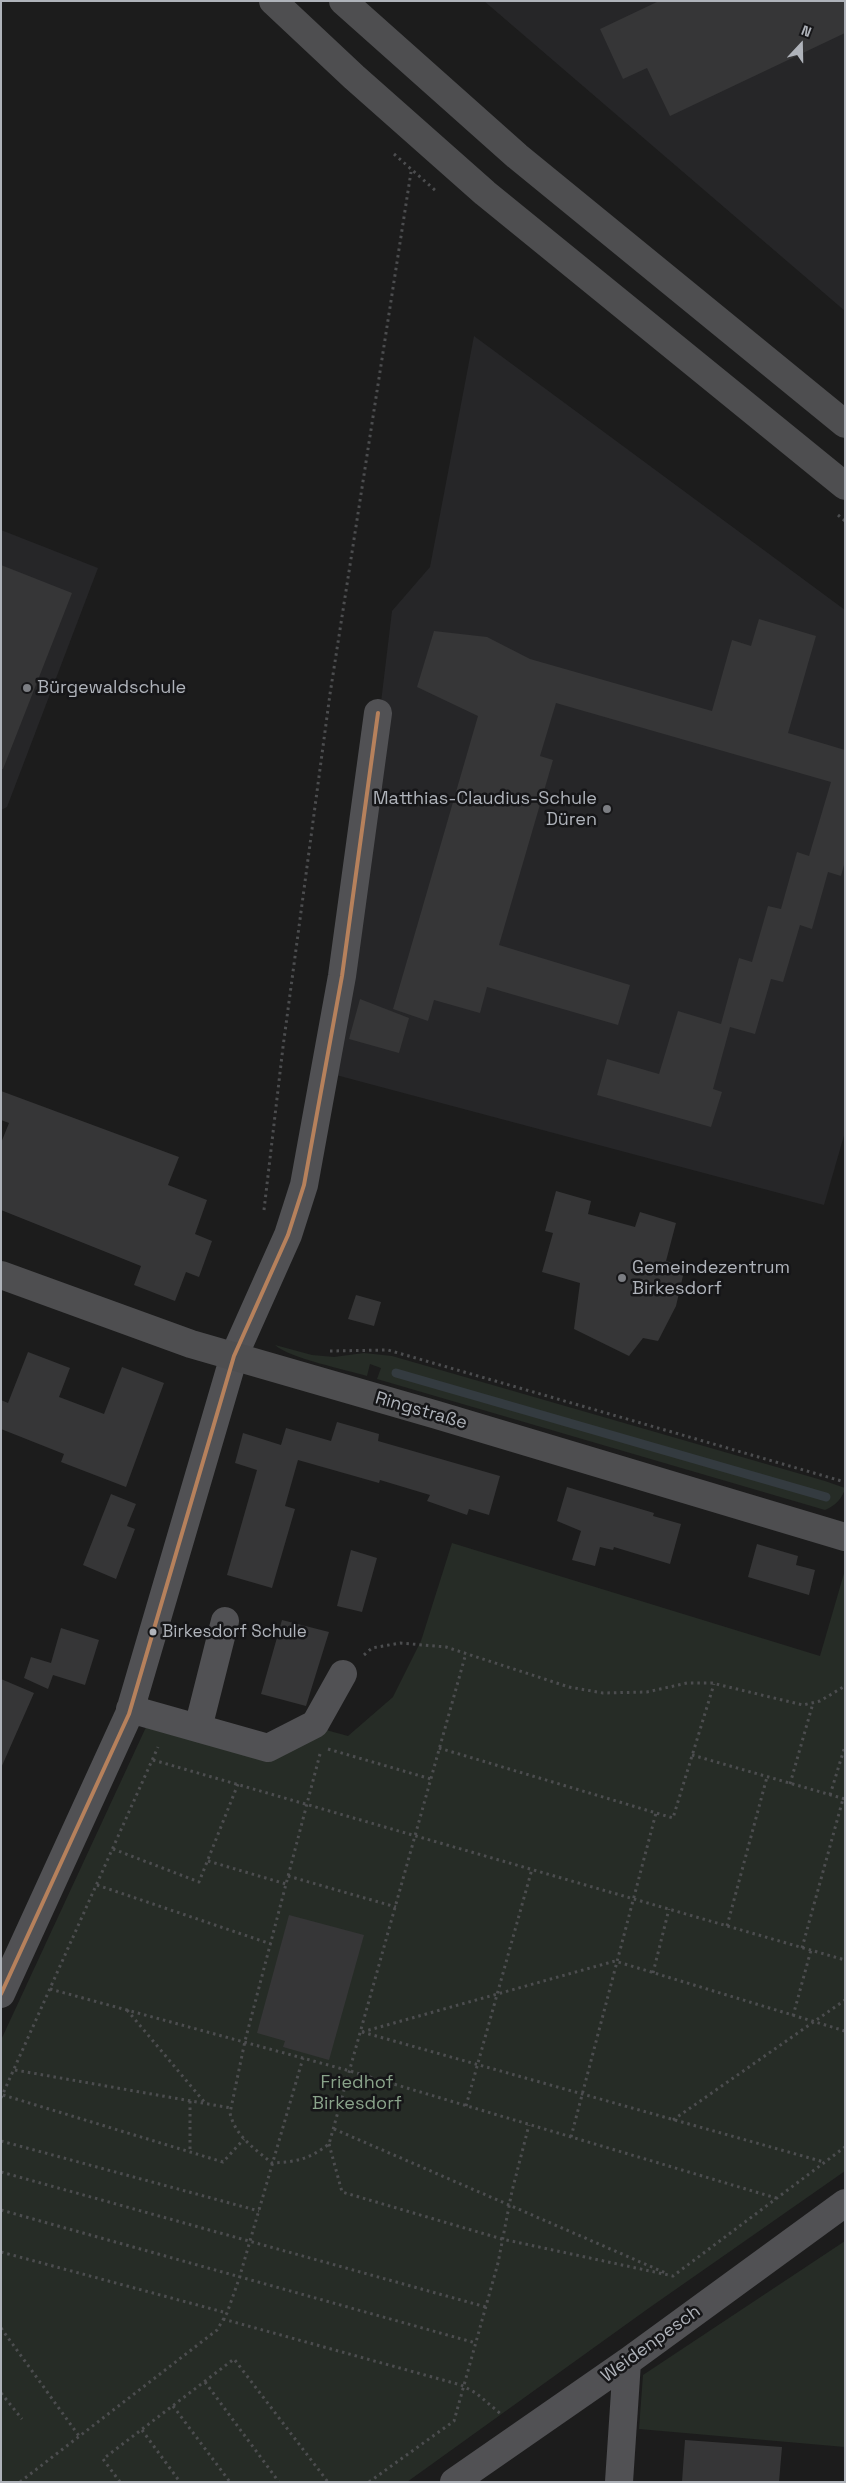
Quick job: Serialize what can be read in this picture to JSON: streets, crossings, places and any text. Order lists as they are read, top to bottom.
{
  "streets": {
    "main road": ["Ringstraße"],
    "street": ["Weidenpesch"]
  },
  "parks": ["Friedhof Birkesdorf"],
  "places": [
    "Bürgewaldschule",
    "Matthias-Claudius-Schule Düren",
    "Gemeindezentrum Birkesdorf",
    "Birkesdorf Schule"
  ],
  "north": "top"
}
